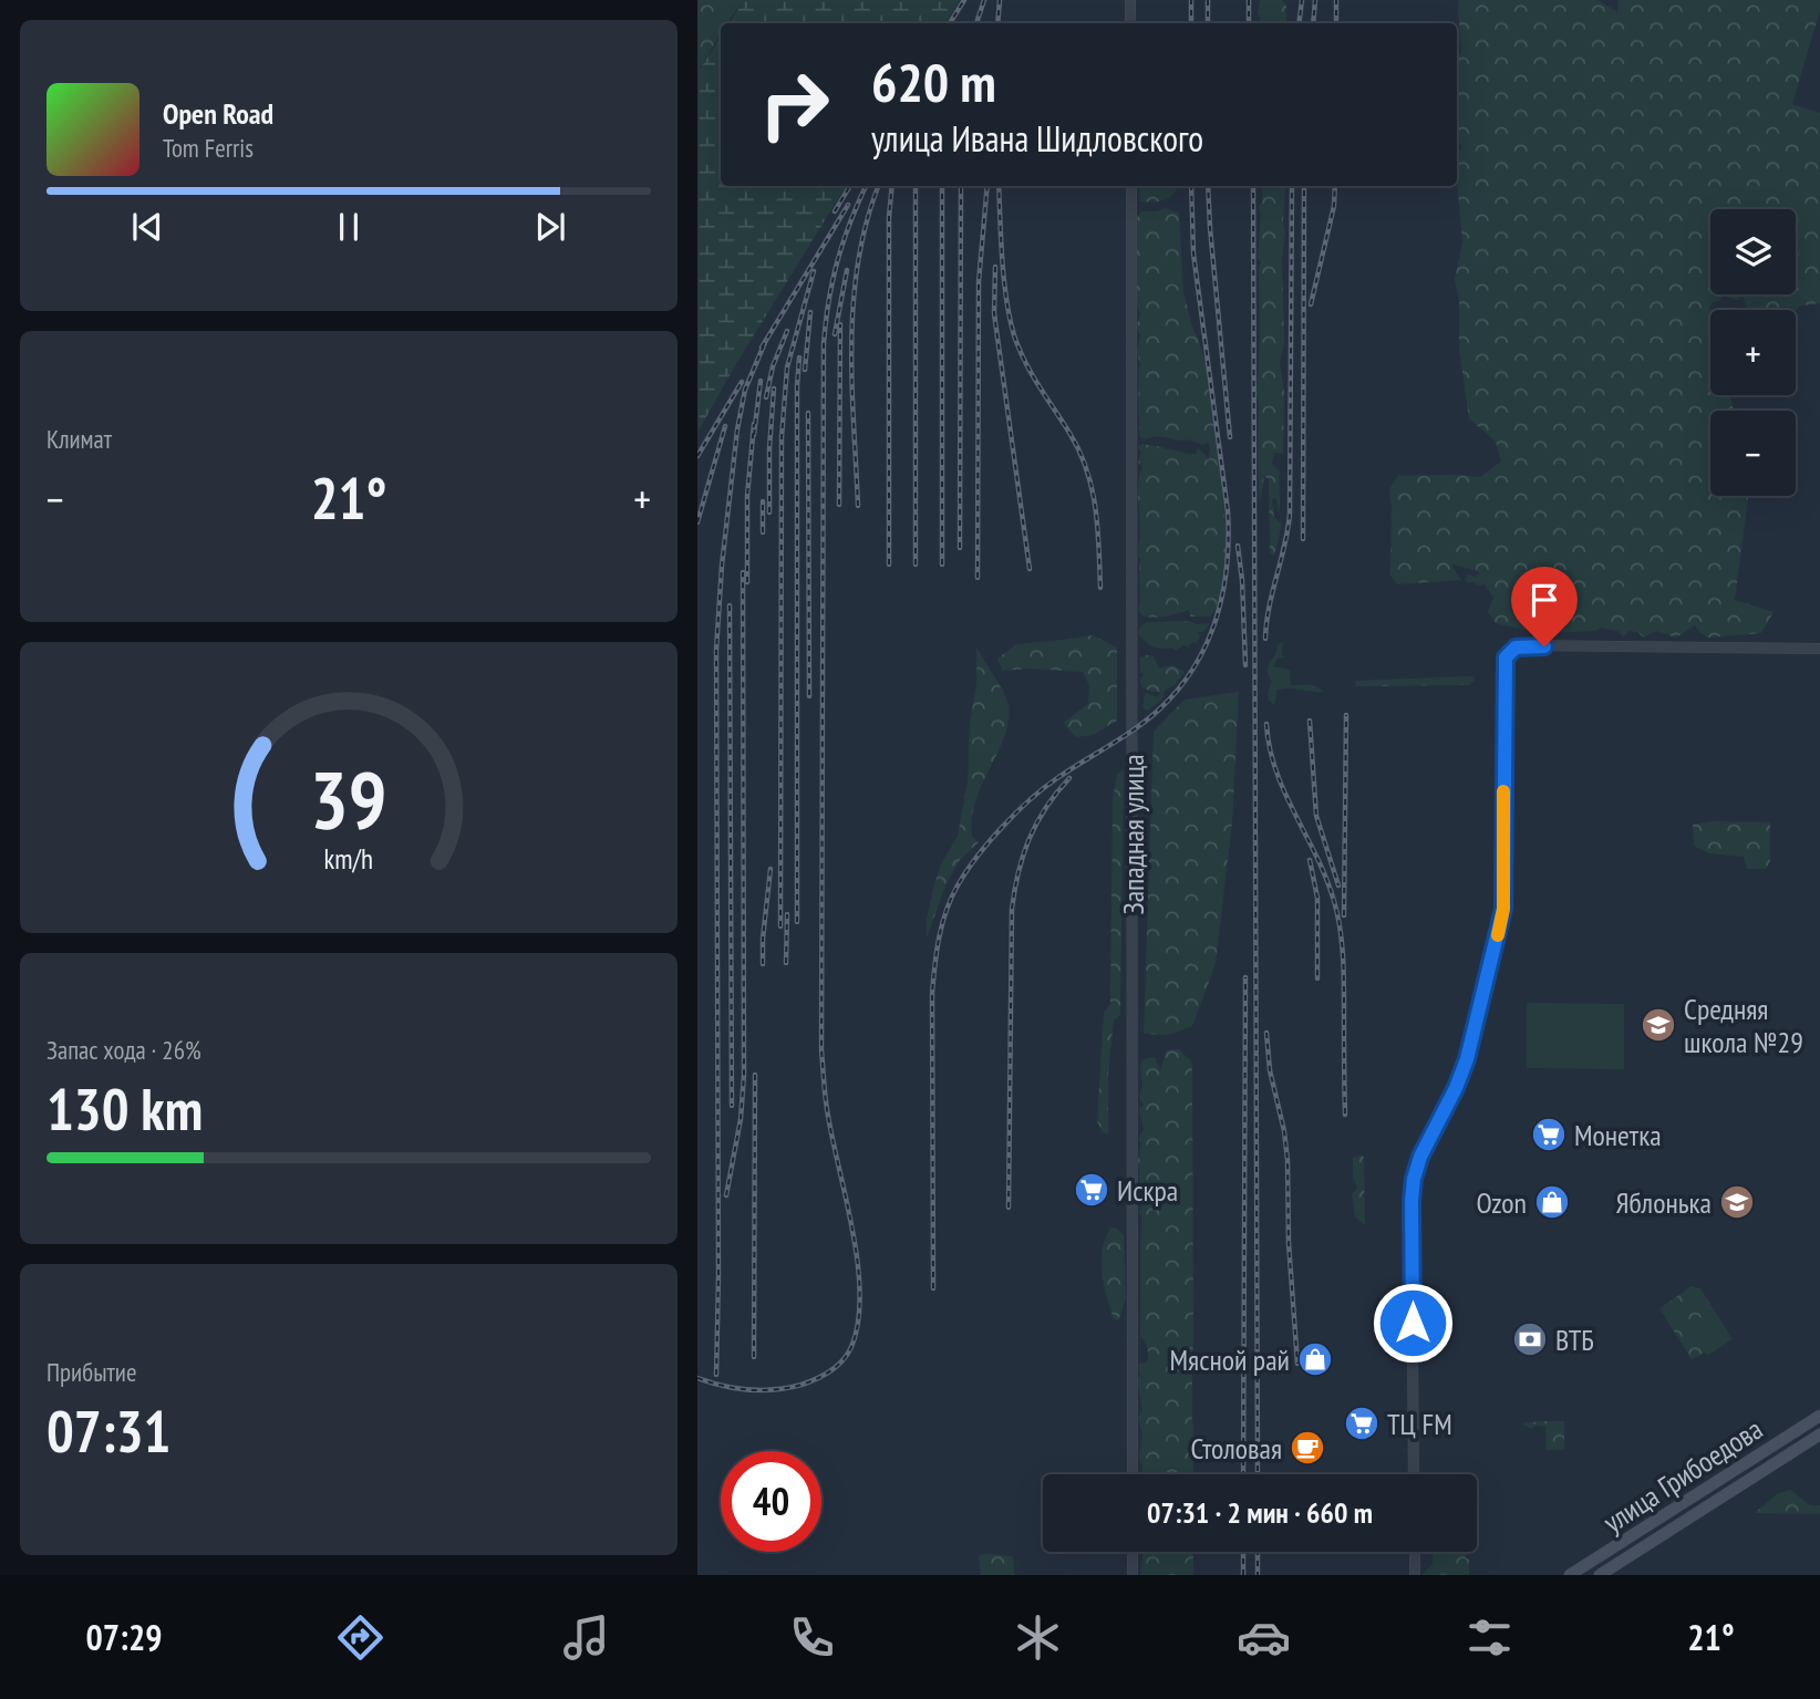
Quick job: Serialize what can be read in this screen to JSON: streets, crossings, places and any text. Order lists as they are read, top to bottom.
{
  "streets": {
    "main road": ["улица Грибоедова"],
    "street": ["Западная улица"]
  },
  "places": {
    "school or university": ["Средняя школа №29", "Яблонька"],
    "supermarket": ["Монетка", "Искра", "ТЦ FM"],
    "shop": ["Ozon", "Мясной рай"],
    "bank": ["ВТБ"],
    "cafe": ["Столовая"]
  },
  "page": {
    "turn": ["620 m", "улица Ивана Шидловского"],
    "song": ["Open Road", "Tom Ferris"],
    "map_buttons": ["+", "−"],
    "tile": [
      "Климат",
      ["Запас хода · 26%", "130 km"],
      ["Прибытие", "07:31"]
    ],
    "heat": ["−", "21°", "+"],
    "limit": "40",
    "trip": "07:31 · 2 мин · 660 m",
    "tabs": ["07:29", "21°"],
    "gauge": ["39", "km/h"]
  }
}
